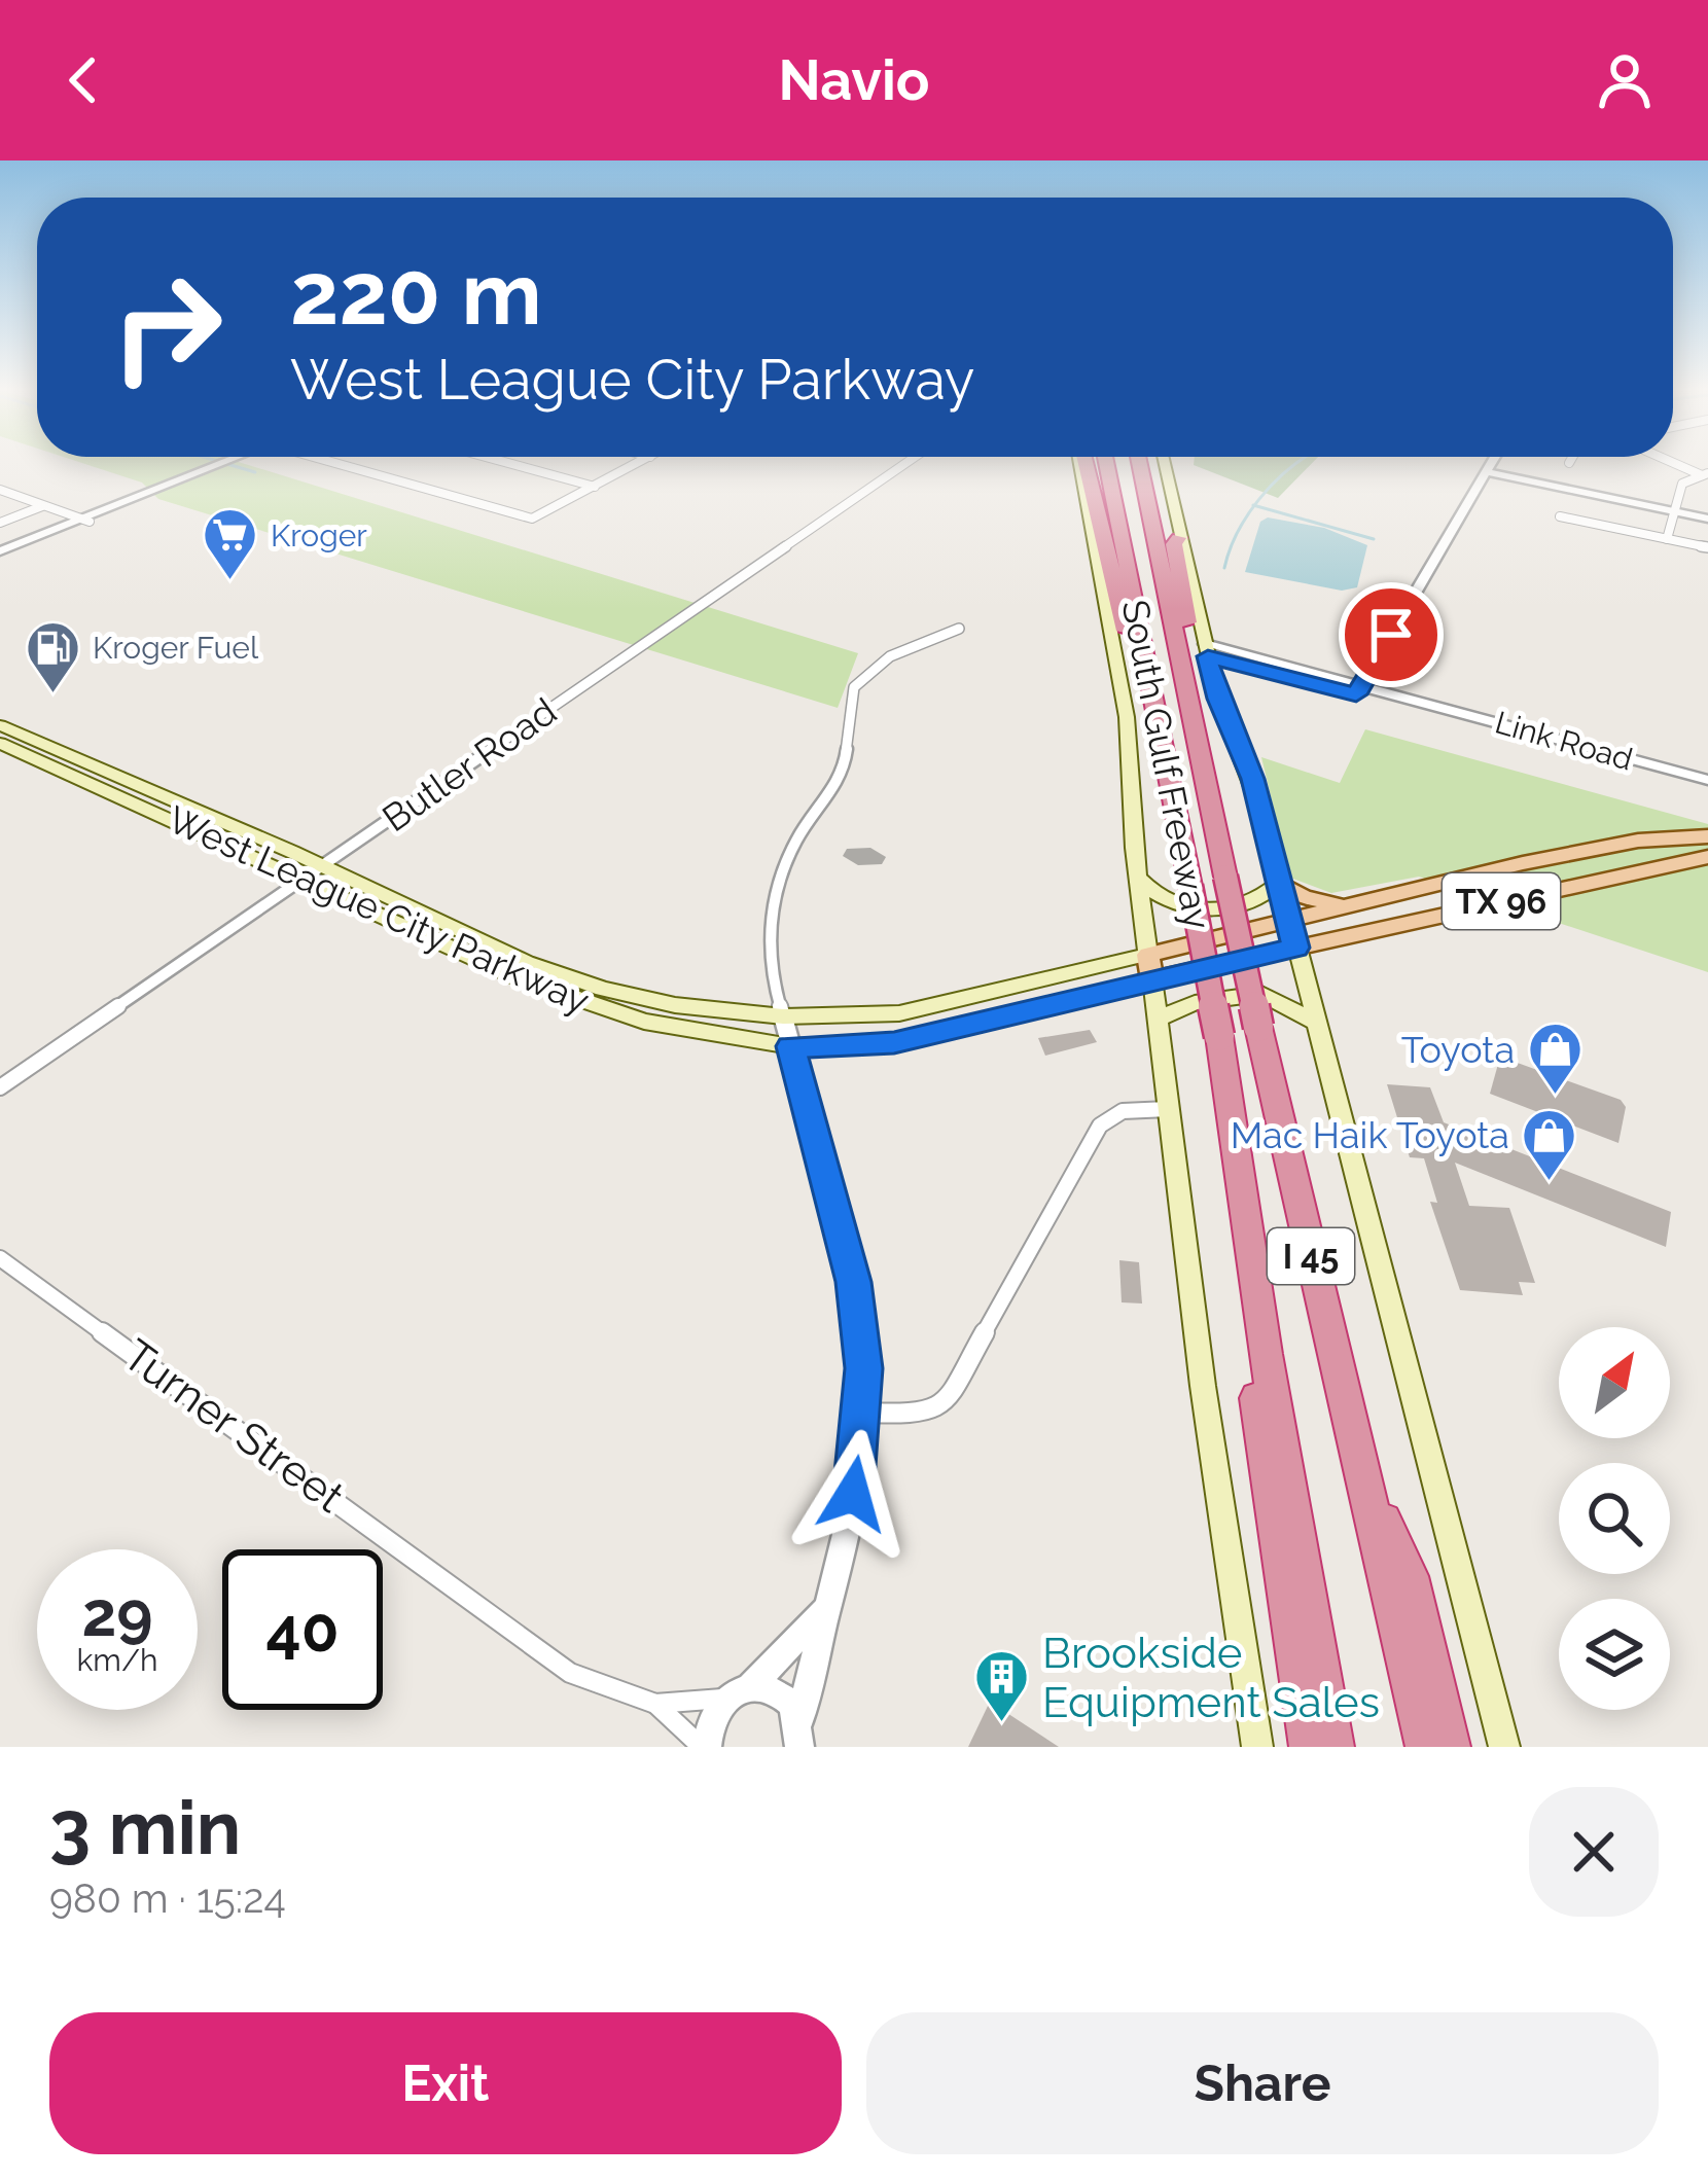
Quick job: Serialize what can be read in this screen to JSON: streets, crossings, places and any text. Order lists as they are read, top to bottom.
{
  "streets": {
    "highway": ["South Gulf Freeway", "I 45"],
    "main road": ["TX 96", "West League City Parkway"],
    "street": ["Link Road", "Butler Road", "Turner Street"]
  },
  "crossings": [
    ["Butler Road", "West League City Parkway"]
  ],
  "places": {
    "supermarket": ["Kroger"],
    "fuel station": ["Kroger Fuel"],
    "shop": ["Toyota", "Mac Haik Toyota"],
    "building": ["Brookside Equipment Sales"]
  },
  "north": "top right",
  "page": {
    "header": "Navio",
    "turn": ["220 m", "West League City Parkway"],
    "speed": "29 km/h",
    "limit": "40",
    "heading": ["3 min", "980 m · 15:24"],
    "buttons": ["Exit", "Share"]
  }
}
